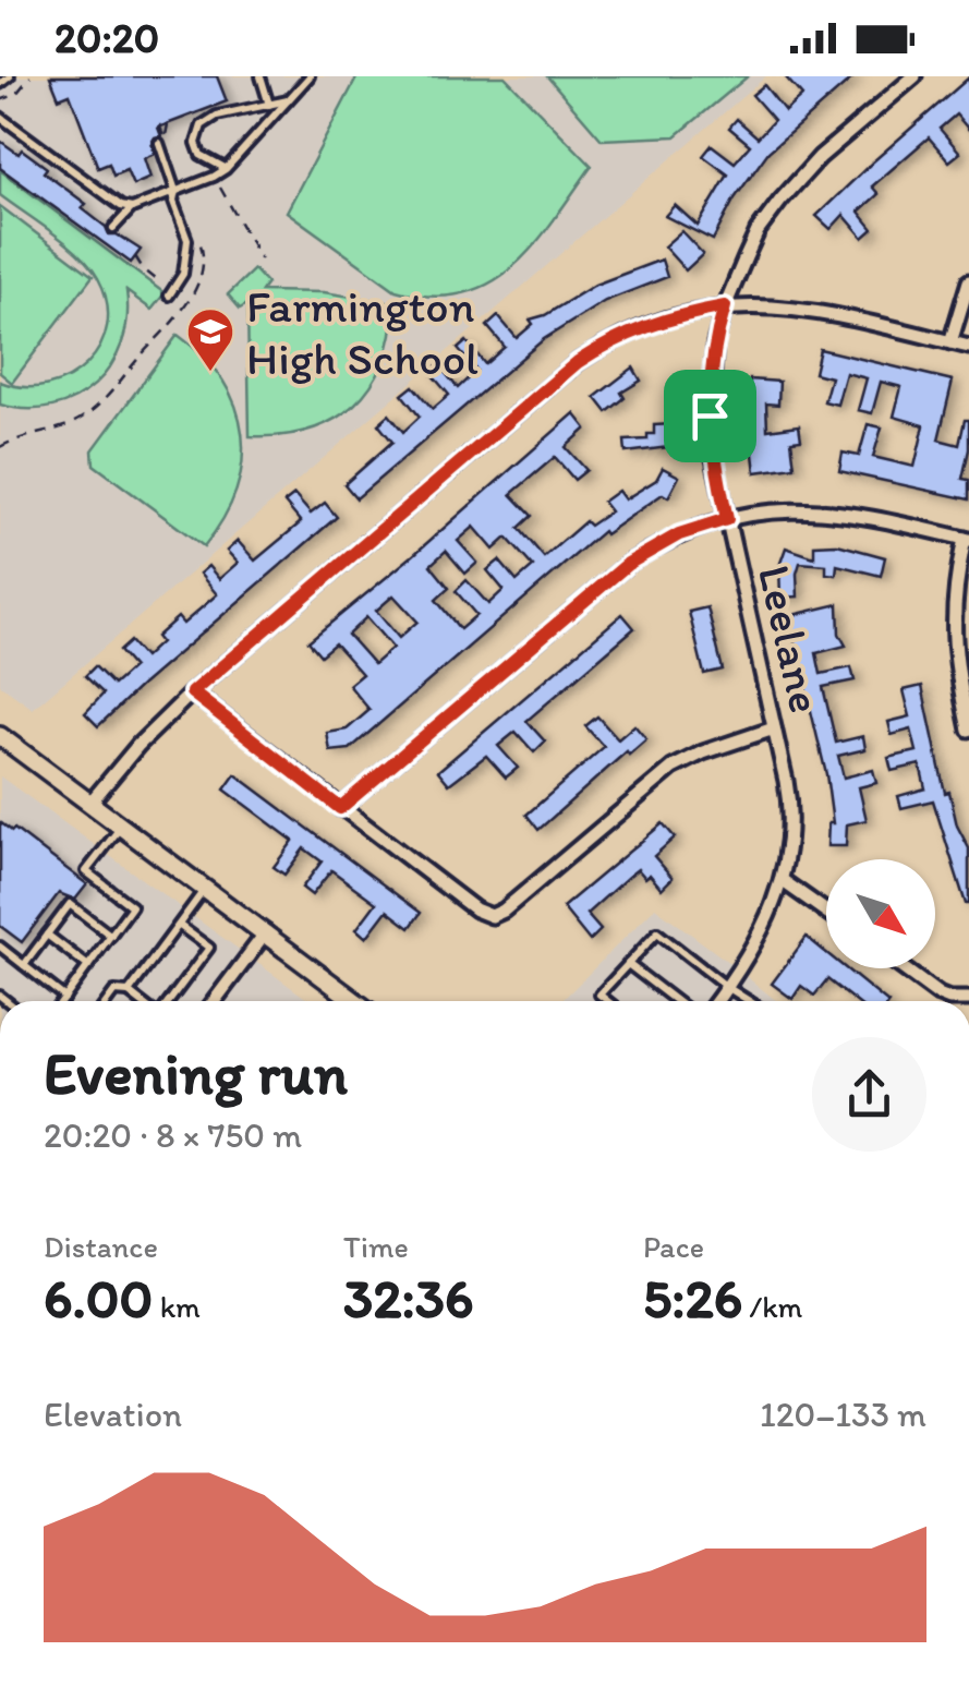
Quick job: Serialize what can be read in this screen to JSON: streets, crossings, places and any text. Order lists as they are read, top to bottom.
{
  "streets": {
    "street": ["Leelane"]
  },
  "places": {
    "school or university": ["Farmington High School"]
  },
  "north": "bottom right",
  "page": {
    "status": "20:20",
    "heading": ["Evening run", "20:20 · 8 × 750 m"],
    "stats": [
      ["Distance", "6.00 km"],
      ["Time", "32:36"],
      ["Pace", "5:26 /km"]
    ],
    "chart": ["Elevation", "120–133 m"]
  }
}
